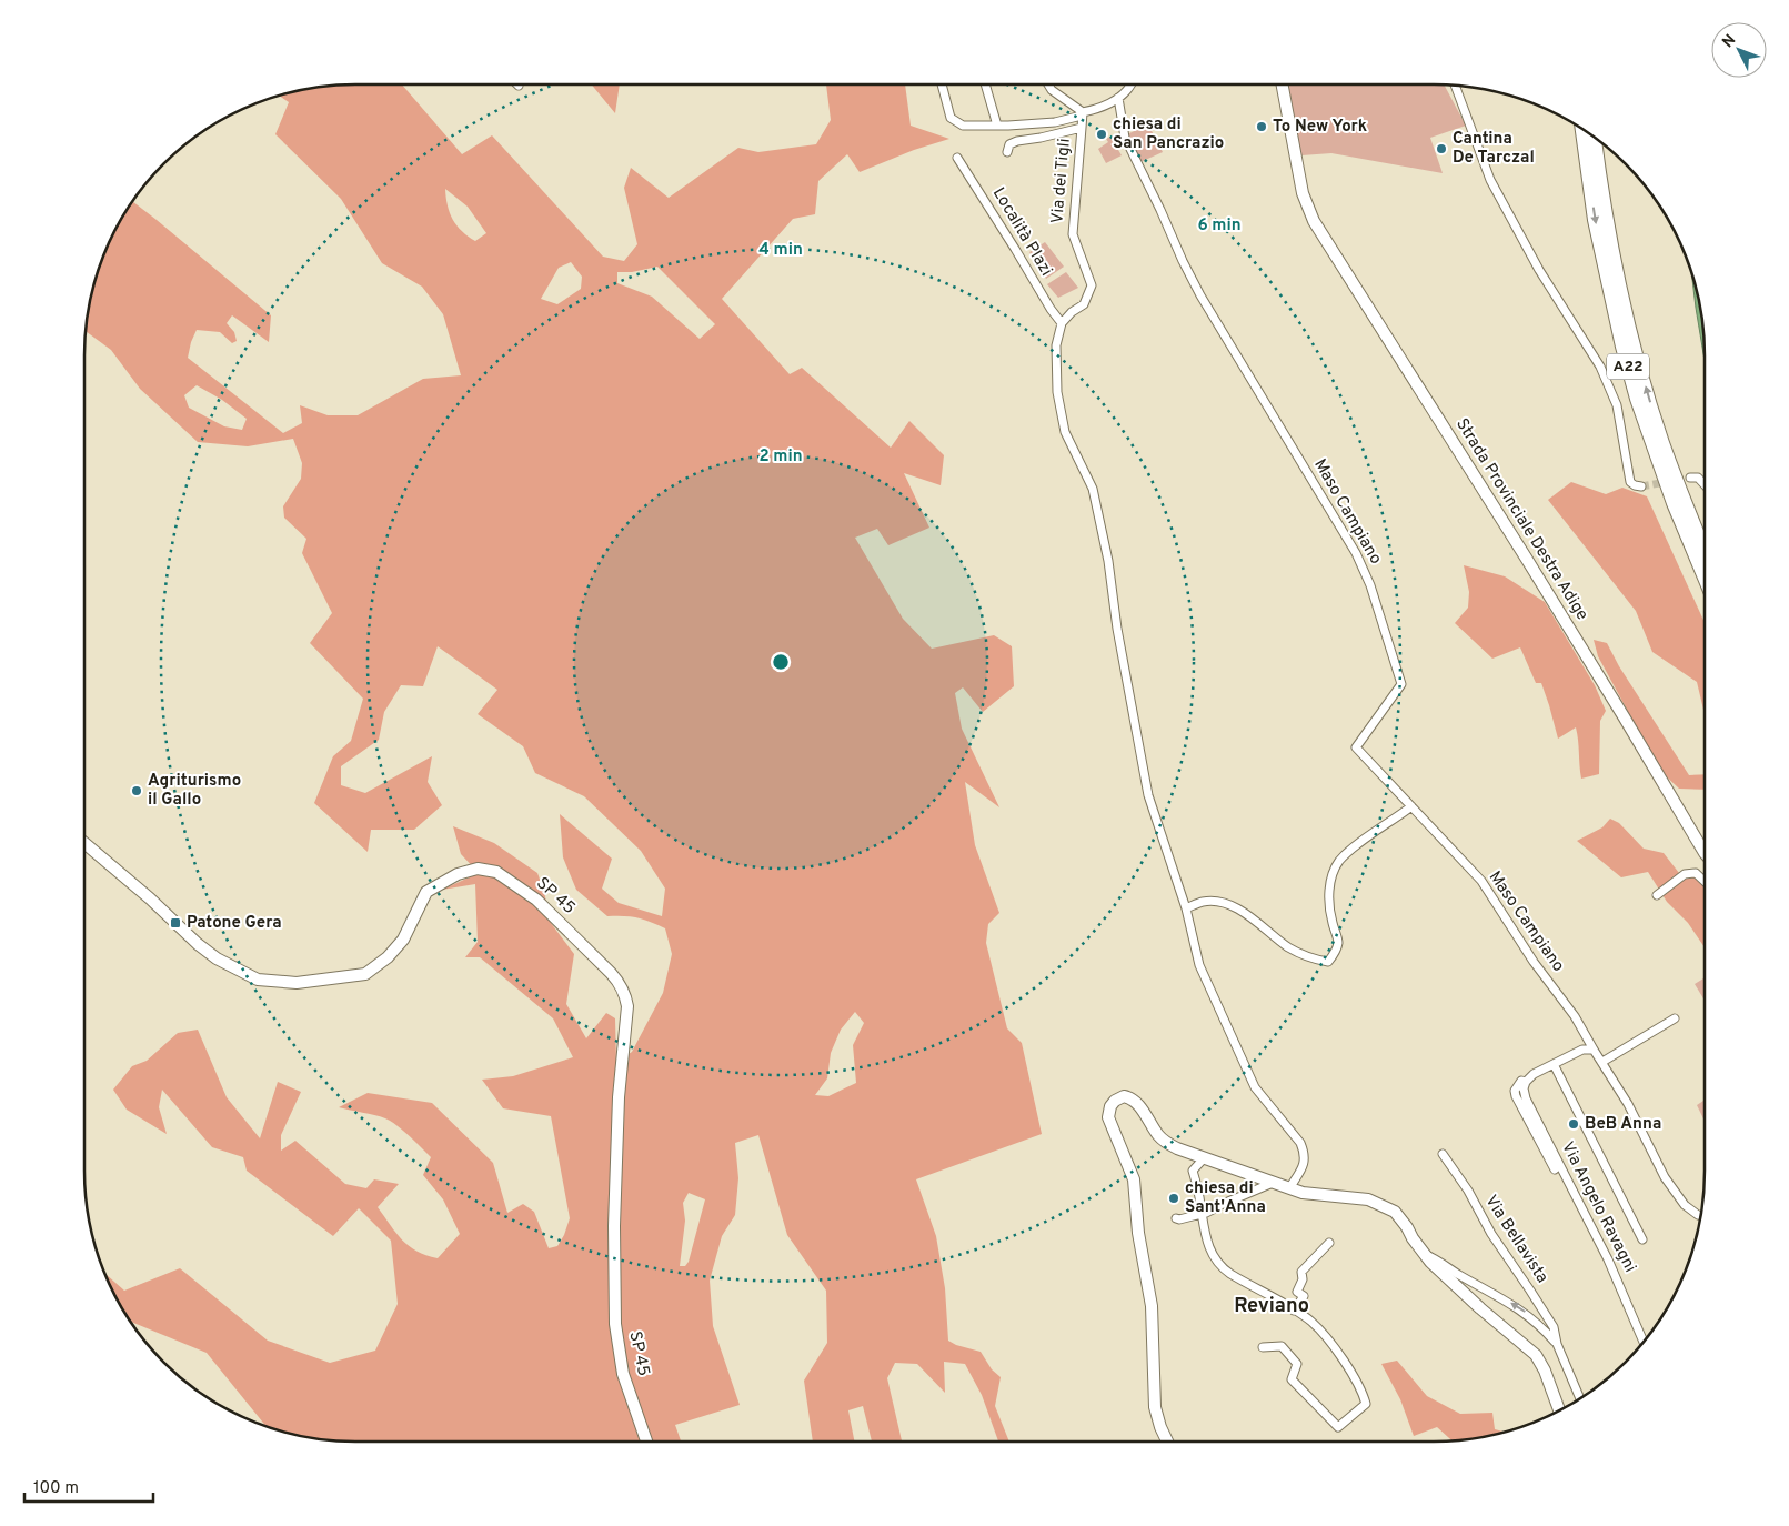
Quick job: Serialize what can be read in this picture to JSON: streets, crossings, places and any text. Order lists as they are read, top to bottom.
{
  "streets": {
    "highway": ["A22"],
    "street": [
      "Via dei Tigli",
      "Località Plazi",
      "Maso Campiano",
      "Strada Provinciale Destra Adige",
      "SP 45",
      "Via Angelo Ravagni",
      "Via Bellavista"
    ]
  },
  "crossings": [
    ["Via dei Tigli", "Località Plazi"]
  ],
  "districts": ["Reviano"],
  "places": {
    "other": [
      "To New York",
      "chiesa di San Pancrazio",
      "Cantina De Tarczal",
      "Agriturismo il Gallo",
      "BeB Anna",
      "chiesa di Sant'Anna"
    ],
    "transit": ["Patone Gera"]
  },
  "scale_bar": "100 m",
  "north": "top left",
  "rings": ["6 min", "4 min", "2 min"]
}
